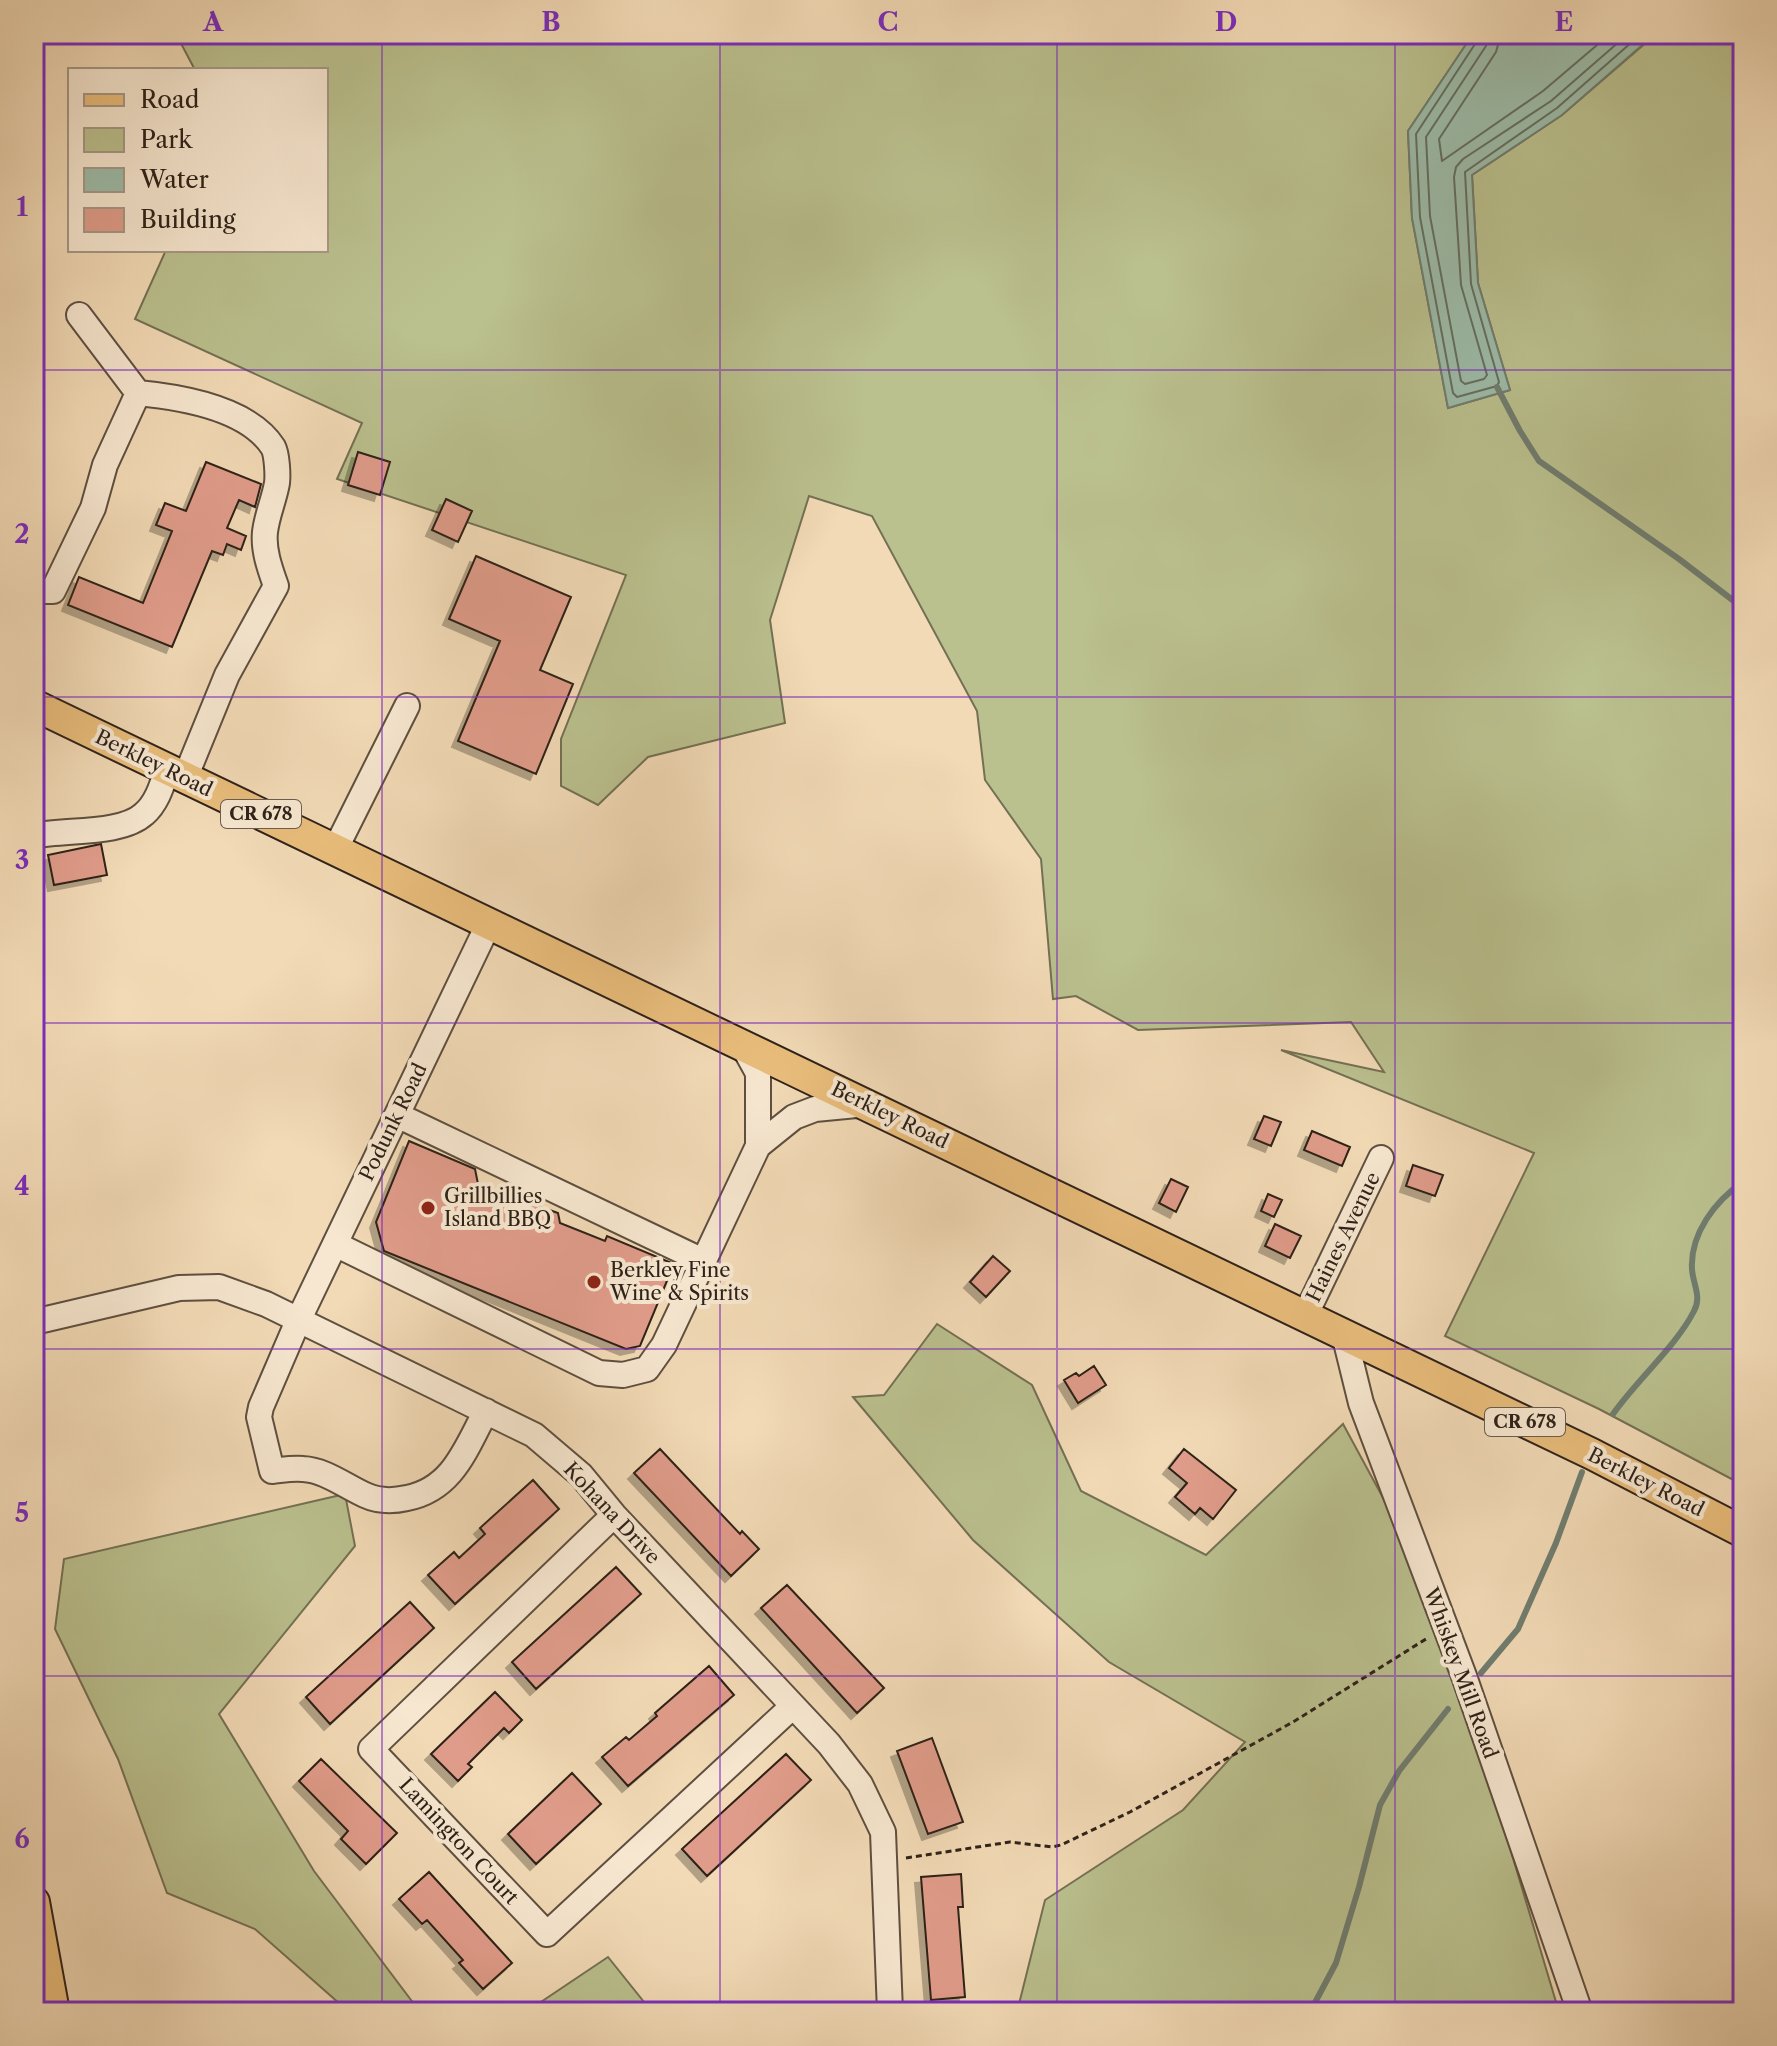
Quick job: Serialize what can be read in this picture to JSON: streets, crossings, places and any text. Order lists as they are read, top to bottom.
{
  "streets": {
    "main road": ["Berkley Road", "CR 678"],
    "street": [
      "Podunk Road",
      "Haines Avenue",
      "Kohana Drive",
      "Whiskey Mill Road",
      "Lamington Court"
    ]
  },
  "crossings": [
    ["Berkley Road", "Podunk Road"],
    ["Berkley Road", "Haines Avenue"],
    ["Berkley Road", "Whiskey Mill Road"],
    ["Podunk Road", "Kohana Drive"],
    ["Kohana Drive", "Lamington Court"]
  ],
  "places": ["Grillbillies Island BBQ", "Berkley Fine Wine & Spirits"],
  "legend": [
    "Road",
    "Park",
    "Water",
    "Building"
  ],
  "grid": {
    "columns": [
      "A",
      "B",
      "C",
      "D",
      "E"
    ],
    "rows": [
      "1",
      "2",
      "3",
      "4",
      "5",
      "6"
    ]
  }
}
